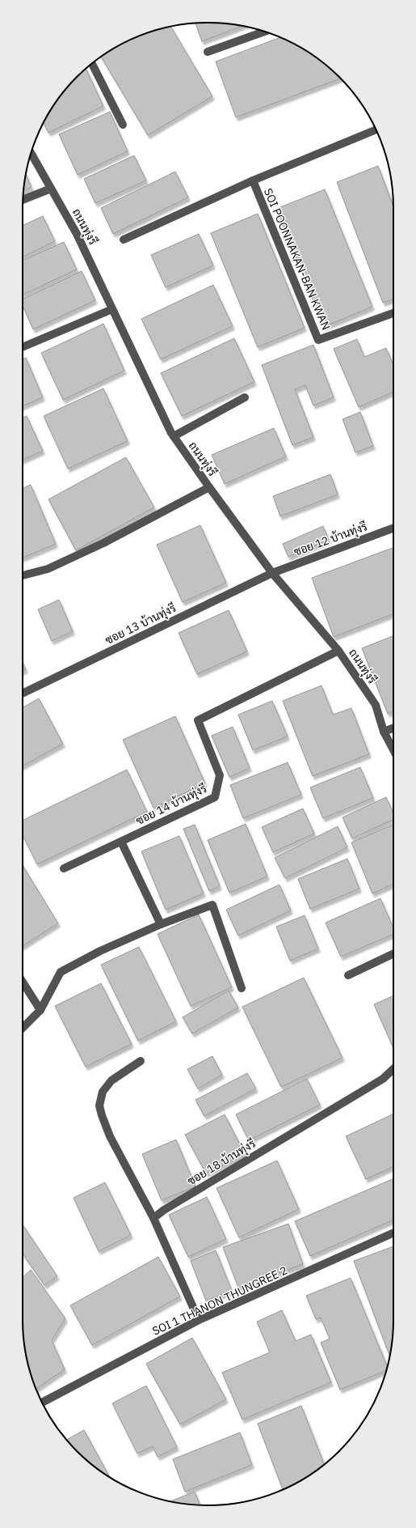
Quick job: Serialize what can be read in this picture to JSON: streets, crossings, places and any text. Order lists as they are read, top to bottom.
{
  "streets": {
    "street": [
      "ถนนทุ่งรี",
      "SOI POONNAKAN-BAN KWAN",
      "ซอย 12 บ้านทุ่งรี",
      "ซอย 13 บ้านทุ่งรี",
      "ซอย 14 บ้านทุ่งรี",
      "ซอย 18 บ้านทุ่งรี",
      "SOI 1 THANON THUNGREE 2"
    ]
  },
  "crossings": [
    ["ถนนทุ่งรี", "ซอย 12 บ้านทุ่งรี"],
    ["ถนนทุ่งรี", "ซอย 13 บ้านทุ่งรี"],
    ["ถนนทุ่งรี", "ซอย 14 บ้านทุ่งรี"],
    ["ซอย 12 บ้านทุ่งรี", "ซอย 13 บ้านทุ่งรี"]
  ]
}
